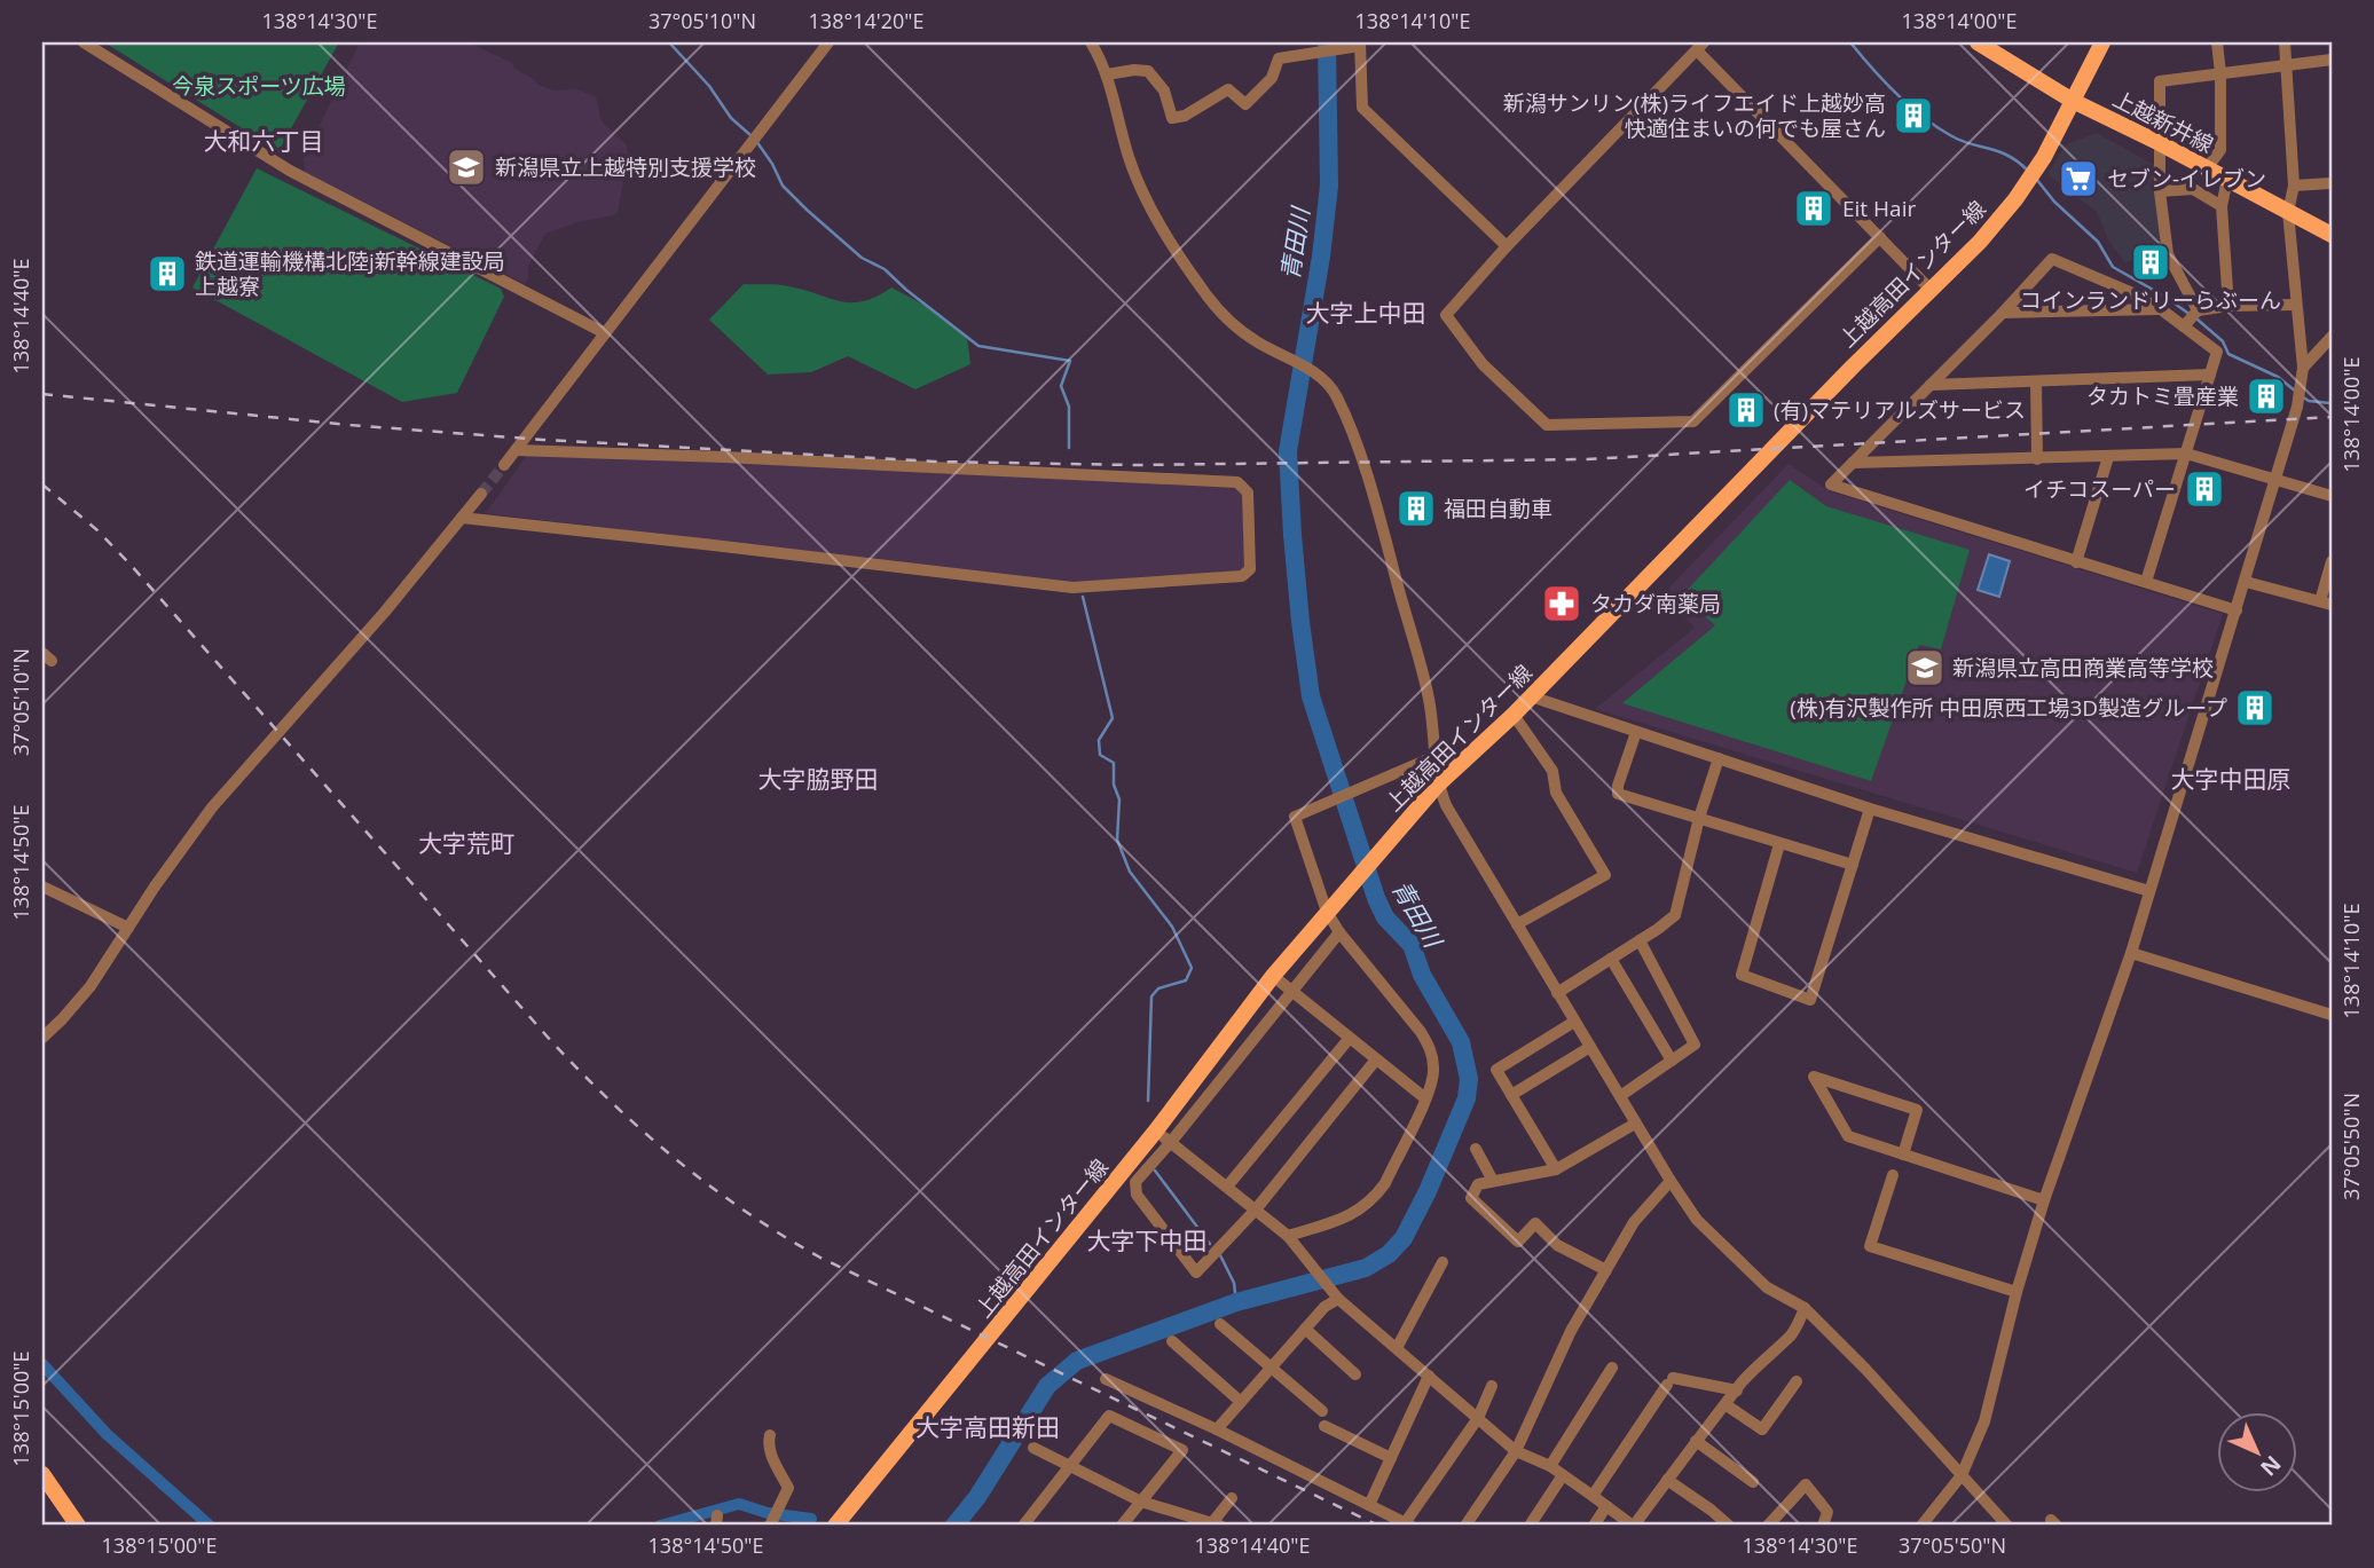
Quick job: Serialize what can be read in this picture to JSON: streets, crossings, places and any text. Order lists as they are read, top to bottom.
{
  "streets": {
    "main road": ["上越新井線", "上越高田インター線"]
  },
  "crossings": [
    ["上越新井線", "上越高田インター線"]
  ],
  "districts": [
    "大和六丁目",
    "大字上中田",
    "大字脇野田",
    "大字中田原",
    "大字荒町",
    "大字下中田",
    "大字高田新田"
  ],
  "water": ["青田川"],
  "parks": ["今泉スポーツ広場"],
  "places": {
    "building": [
      "新潟サンリン(株)ライフエイド上越妙高 快適住まいの何でも屋さん",
      "Eit Hair",
      "コインランドリーらぶーん",
      "鉄道運輸機構北陸j新幹線建設局 上越寮",
      "タカトミ畳産業",
      "(有)マテリアルズサービス",
      "イチコスーパー",
      "福田自動車",
      "(株)有沢製作所 中田原西工場3D製造グループ"
    ],
    "school or university": ["新潟県立上越特別支援学校", "新潟県立高田商業高等学校"],
    "supermarket": ["セブン-イレブン"],
    "pharmacy": ["タカダ南薬局"]
  },
  "north": "bottom right",
  "coordinates": [
    "138°14'30\"E",
    "37°05'10\"N",
    "138°14'20\"E",
    "138°14'10\"E",
    "138°14'00\"E",
    "138°14'40\"E",
    "138°14'50\"E",
    "37°05'50\"N",
    "138°15'00\"E"
  ]
}
